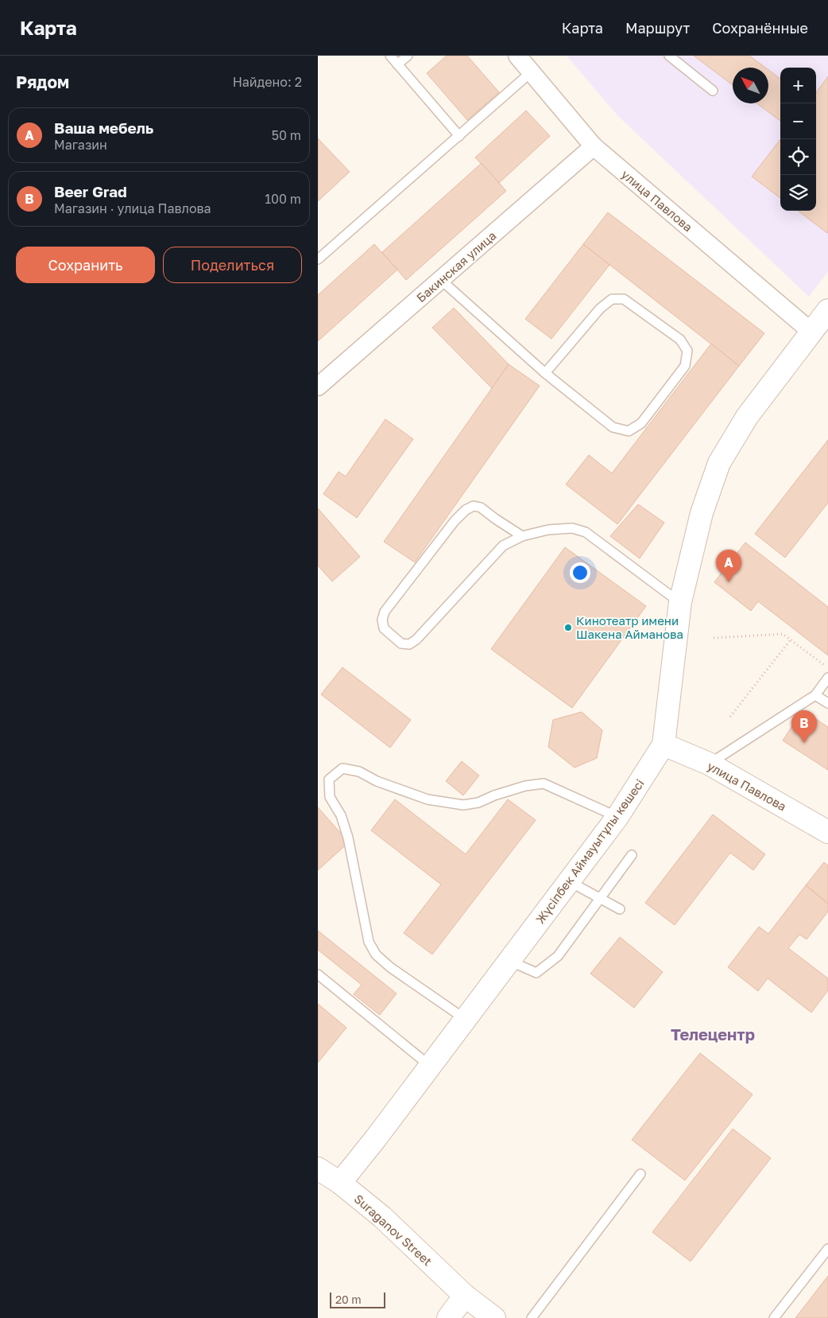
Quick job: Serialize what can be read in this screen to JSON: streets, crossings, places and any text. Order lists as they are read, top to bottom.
{
  "streets": {
    "street": [
      "улица Павлова",
      "Бакинская улица",
      "Жүсіпбек Аймауытұлы көшесі",
      "Suraganov Street"
    ]
  },
  "crossings": [
    ["улица Павлова", "Бакинская улица"],
    ["улица Павлова", "Жүсіпбек Аймауытұлы көшесі"],
    ["Жүсіпбек Аймауытұлы көшесі", "Suraganov Street"]
  ],
  "districts": ["Телецентр"],
  "places": ["Кинотеатр имени Шакена Айманова"],
  "scale_bar": "20 m",
  "north": "top left",
  "page": {
    "header": "Карта",
    "nav": ["Карта", "Маршрут", "Сохранённые"],
    "heading": ["Рядом", "Найдено: 2"],
    "map_buttons": ["+", "−"],
    "list": [
      {
        "mark": "A",
        "name": "Ваша мебель",
        "note": "Магазин",
        "value": "50 m"
      },
      {
        "mark": "B",
        "name": "Beer Grad",
        "note": "Магазин · улица Павлова",
        "value": "100 m"
      }
    ],
    "buttons": ["Сохранить", "Поделиться"],
    "pins": ["A", "B"],
    "scale": "20 m"
  }
}
